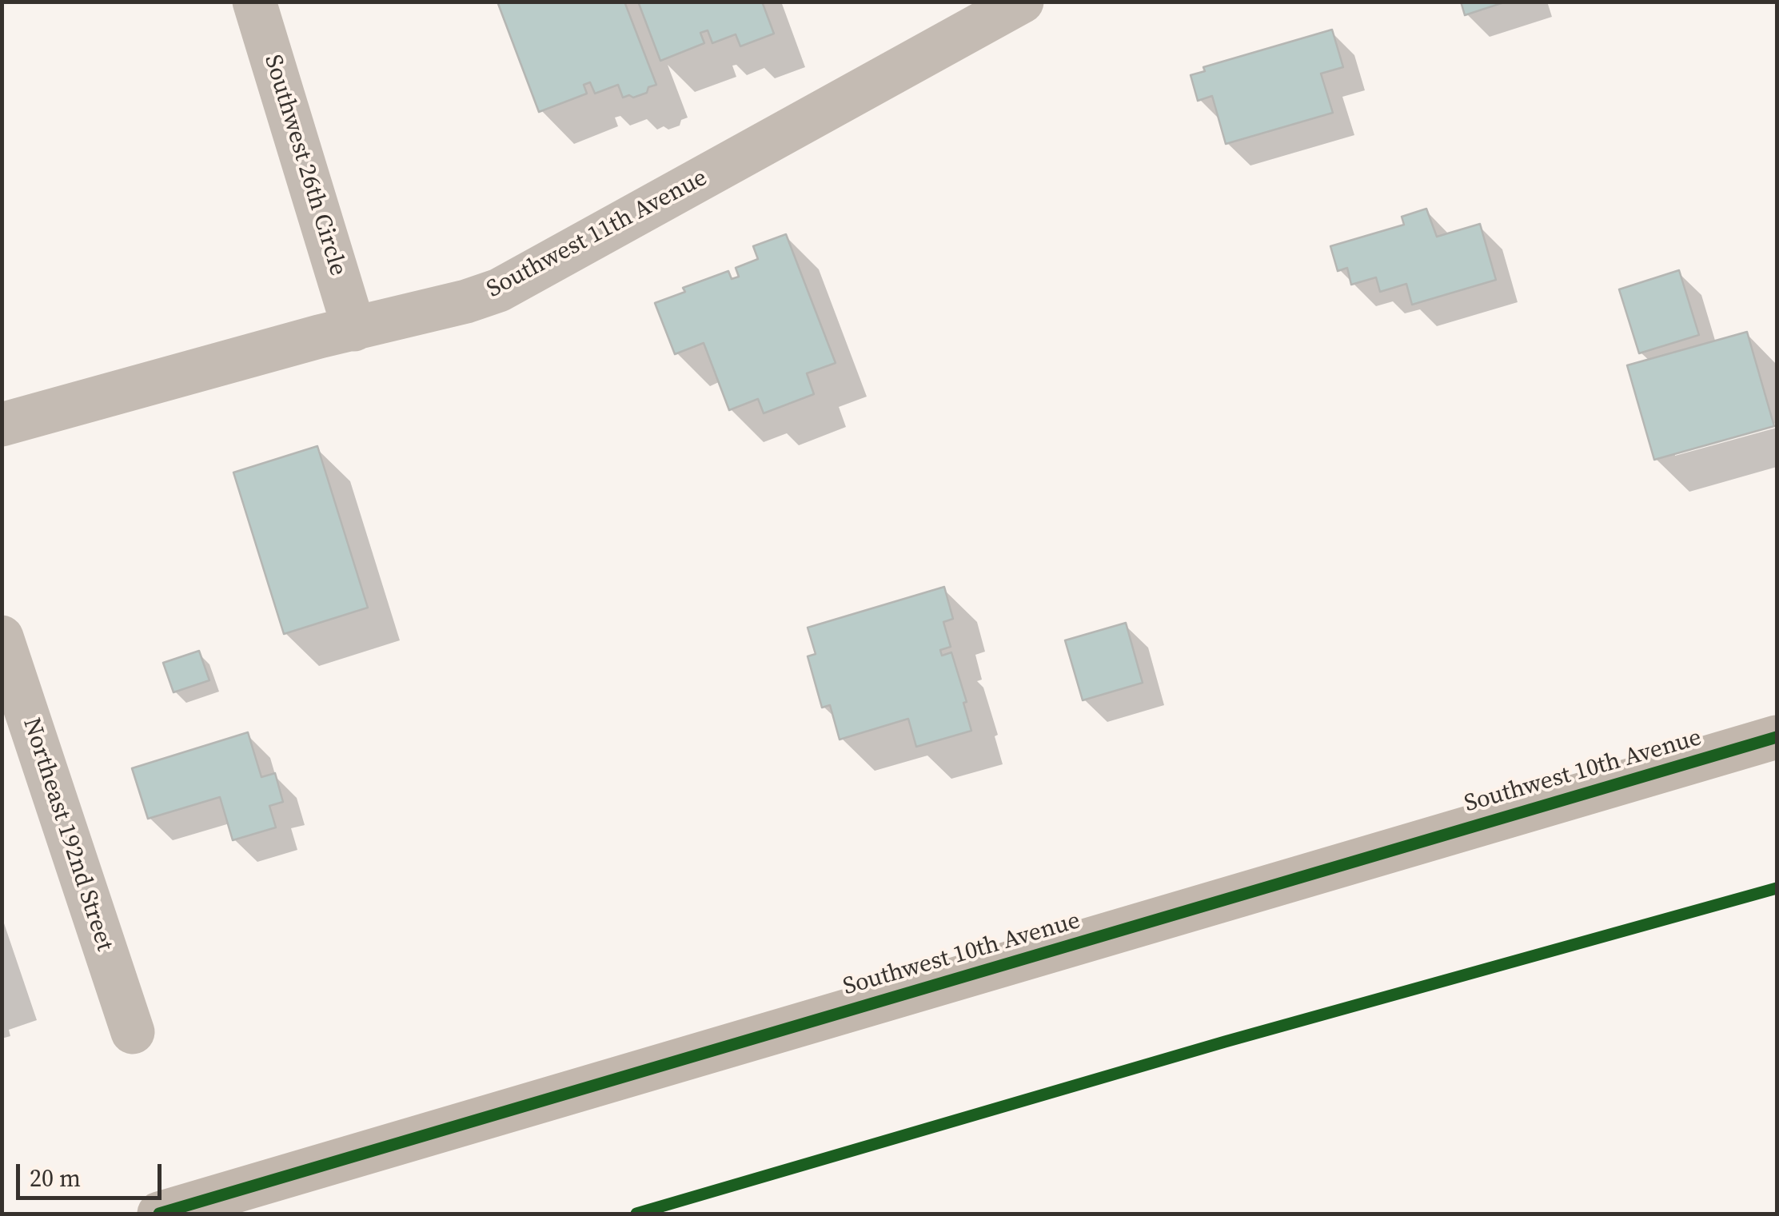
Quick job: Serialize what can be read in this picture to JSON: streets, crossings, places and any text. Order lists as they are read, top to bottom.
{
  "streets": {
    "highway": ["Southwest 10th Avenue"],
    "street": ["Southwest 26th Circle", "Southwest 11th Avenue", "Northeast 192nd Street"]
  },
  "crossings": [
    ["Southwest 26th Circle", "Southwest 11th Avenue"]
  ],
  "scale_bar": "20 m"
}
